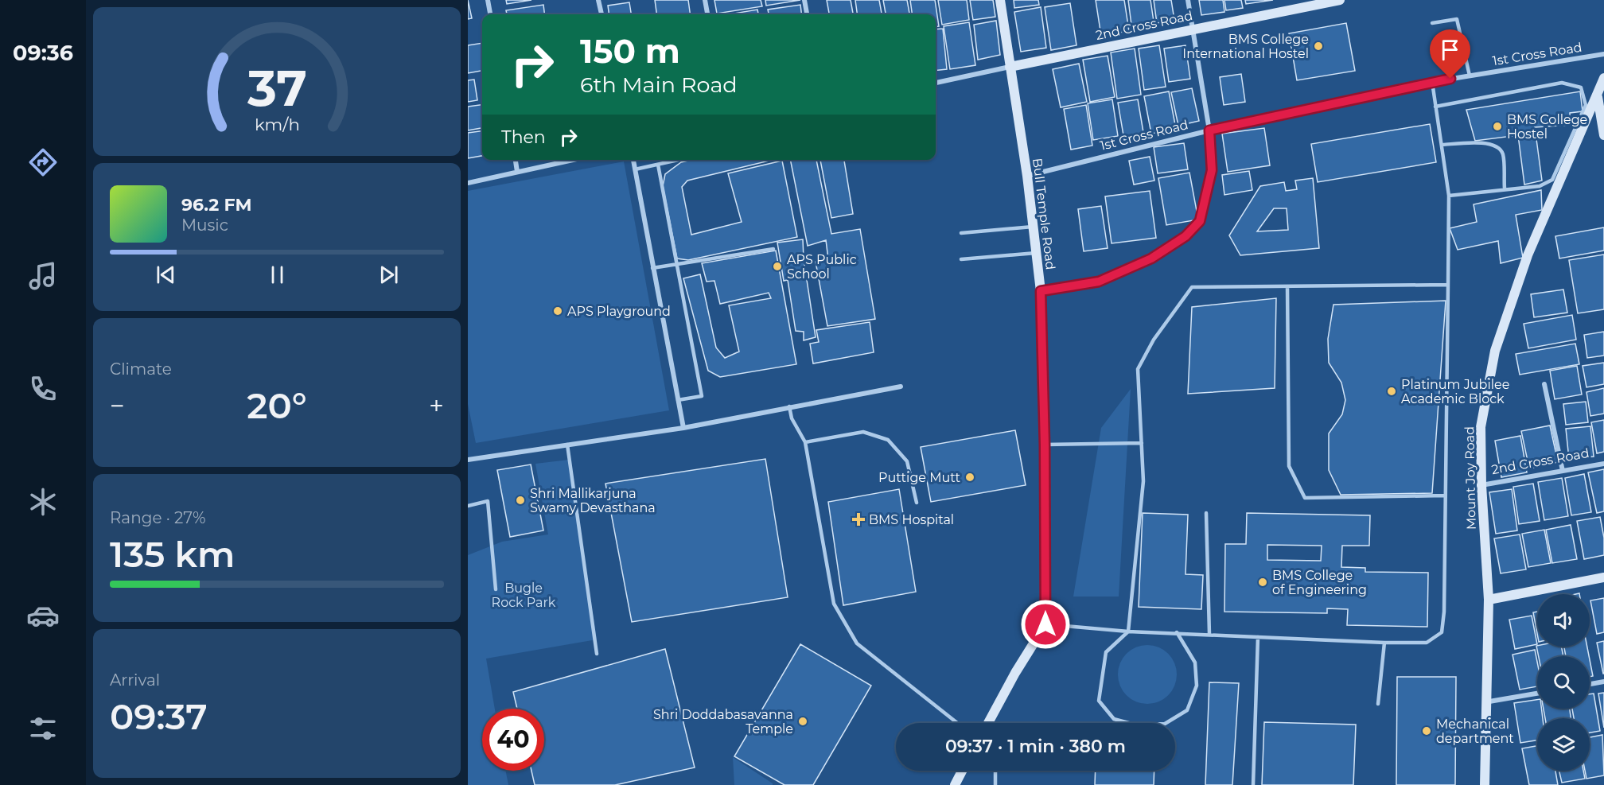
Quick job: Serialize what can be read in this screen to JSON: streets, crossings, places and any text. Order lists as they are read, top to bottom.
{
  "streets": {
    "street": [
      "2nd Cross Road",
      "1st Cross Road",
      "Bull Temple Road",
      "Mount Joy Road"
    ]
  },
  "crossings": [
    ["2nd Cross Road", "Bull Temple Road"],
    ["2nd Cross Road", "Mount Joy Road"],
    ["1st Cross Road", "Bull Temple Road"]
  ],
  "parks": ["Bugle Rock Park"],
  "places": {
    "other": [
      "BMS College International Hostel",
      "BMS College Hostel",
      "APS Public School",
      "APS Playground",
      "Platinum Jubilee Academic Block",
      "Puttige Mutt",
      "Shri Mallikarjuna Swamy Devasthana",
      "BMS College of Engineering",
      "Shri Doddabasavanna Temple",
      "Mechanical department"
    ],
    "health": ["BMS Hospital"]
  },
  "page": {
    "tabs": "09:36",
    "turn": ["150 m", "6th Main Road"],
    "then": "Then",
    "song": ["96.2 FM", "Music"],
    "tile": [
      "Climate",
      ["Range · 27%", "135 km"],
      ["Arrival", "09:37"]
    ],
    "heat": ["−", "20°", "+"],
    "limit": "40",
    "trip": "09:37 · 1 min · 380 m",
    "gauge": ["37", "km/h"]
  }
}
